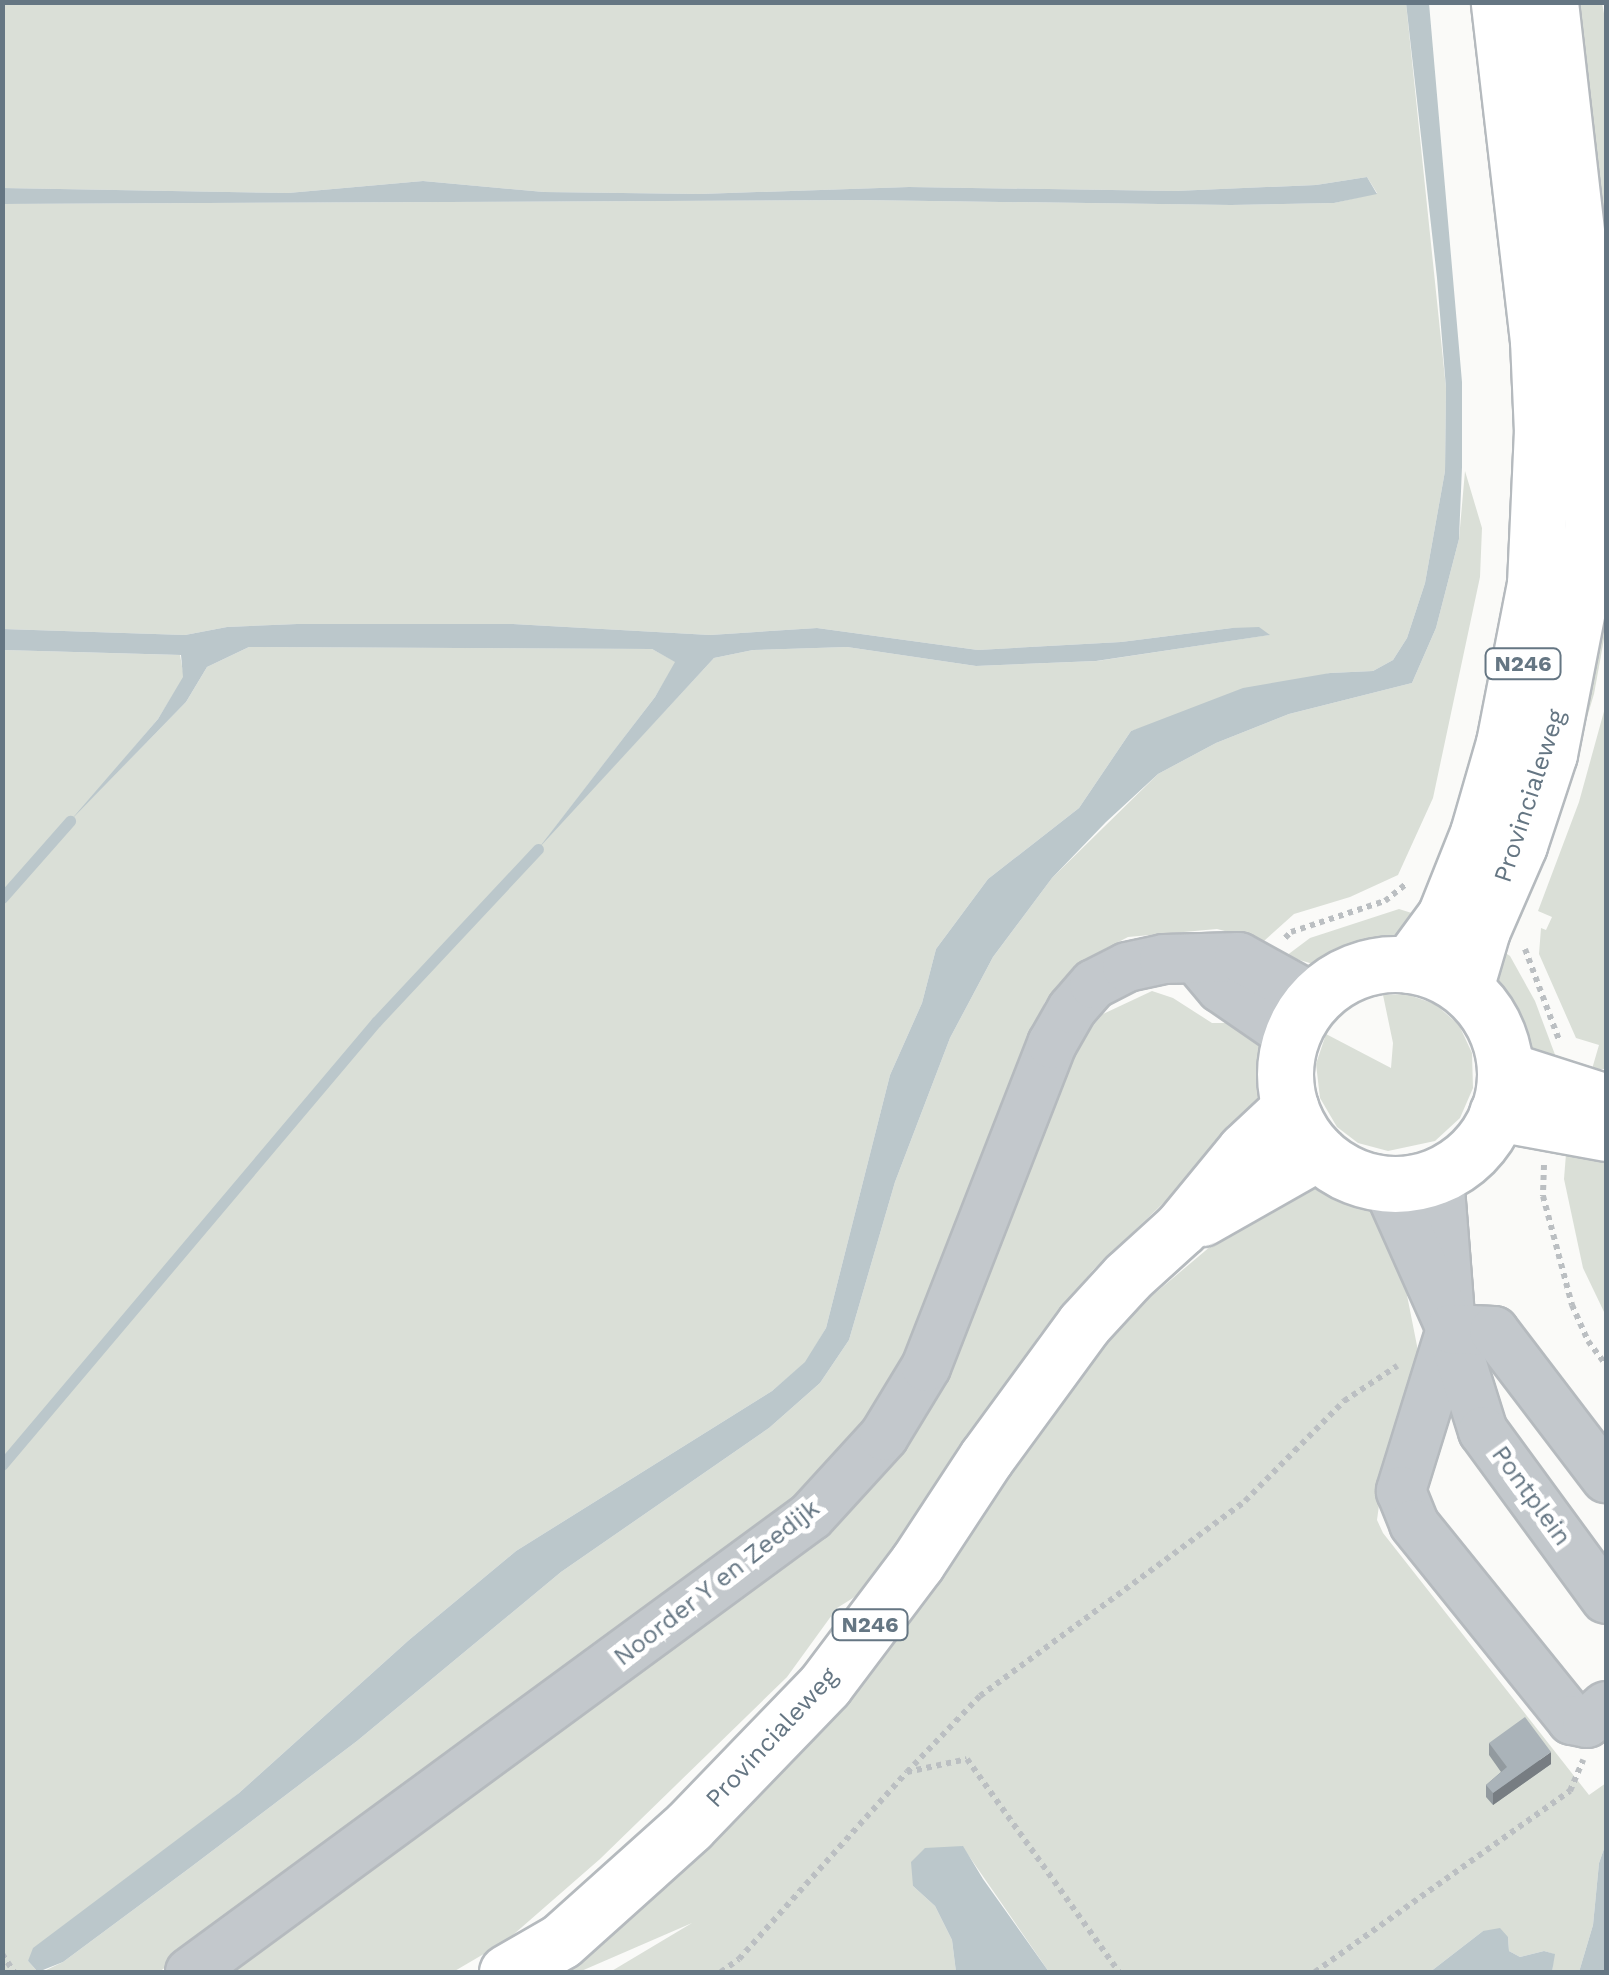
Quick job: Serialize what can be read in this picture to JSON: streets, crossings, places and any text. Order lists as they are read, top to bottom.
{
  "streets": {
    "main road": ["N246", "Provincialeweg"],
    "street": ["Pontplein", "Noorder Y en Zeedijk"]
  },
  "crossings": [
    ["Provincialeweg", "Pontplein"],
    ["Provincialeweg", "Noorder Y en Zeedijk"],
    ["Pontplein", "Noorder Y en Zeedijk"]
  ]
}
